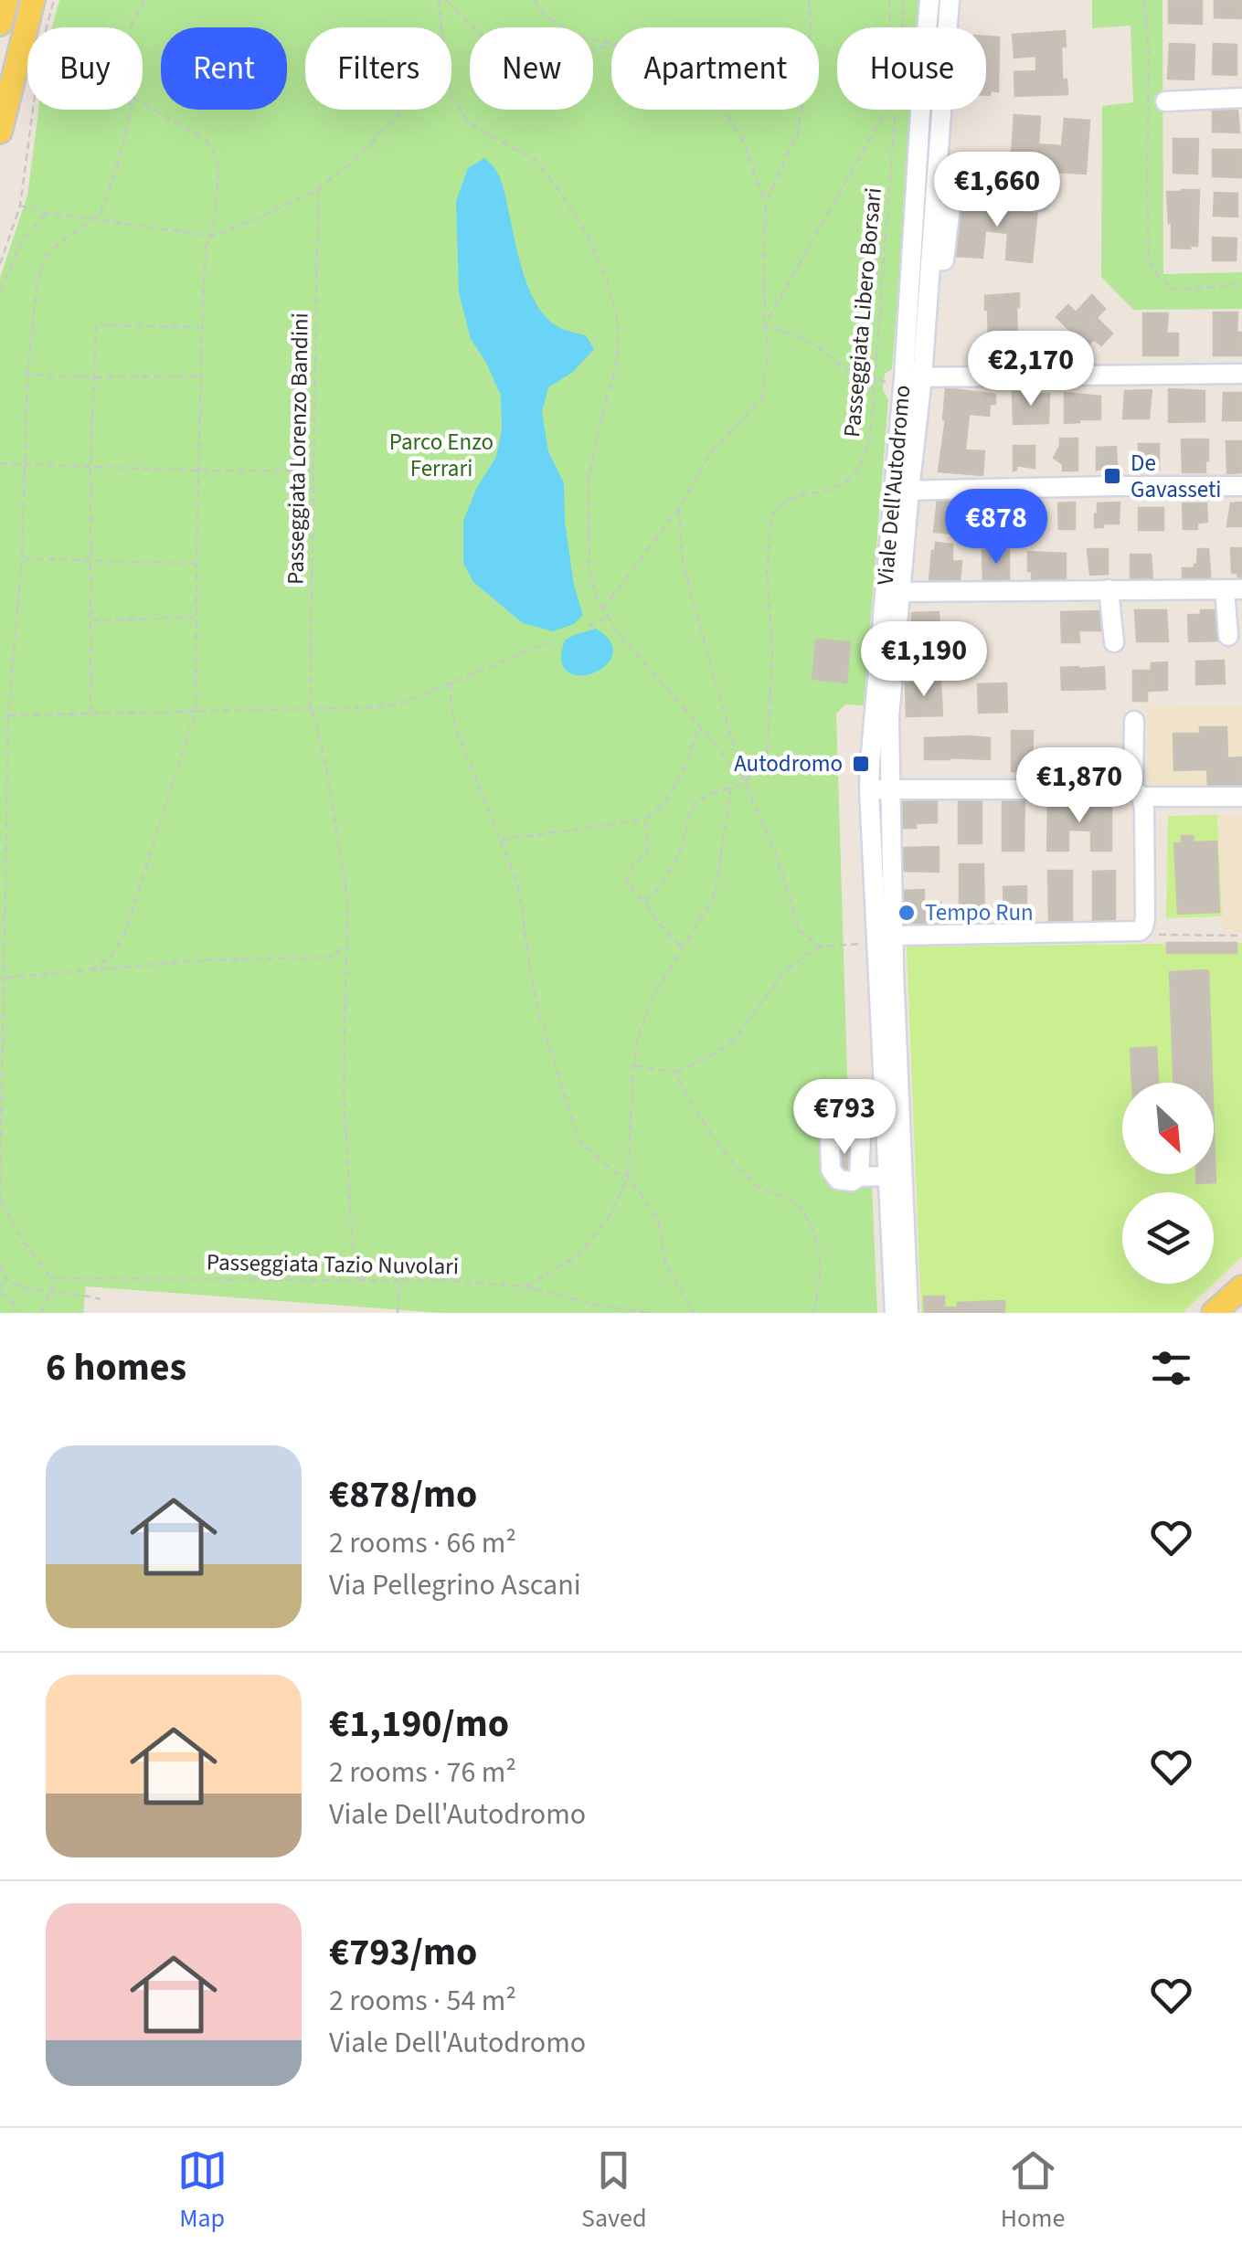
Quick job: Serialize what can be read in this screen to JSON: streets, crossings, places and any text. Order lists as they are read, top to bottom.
{
  "streets": {
    "street": ["Viale Dell'Autodromo"],
    "path": ["Passeggiata Libero Borsari", "Passeggiata Lorenzo Bandini", "Passeggiata Tazio Nuvolari"]
  },
  "crossings": [
    ["Passeggiata Lorenzo Bandini", "Passeggiata Tazio Nuvolari"]
  ],
  "parks": ["Parco Enzo Ferrari"],
  "places": {
    "transit": ["De Gavasseti", "Autodromo"],
    "other": ["Tempo Run"]
  },
  "north": "bottom right",
  "page": {
    "chip": [
      "Buy",
      "Rent",
      "Filters",
      "New",
      "Apartment",
      "House"
    ],
    "price": [
      "€1,660",
      "€2,170",
      "€878",
      "€1,190",
      "€1,870",
      "€793"
    ],
    "heading": "6 homes",
    "list": [
      {
        "name": "€878/mo",
        "note": "2 rooms · 66 m² · Via Pellegrino Ascani"
      },
      {
        "name": "€1,190/mo",
        "note": "2 rooms · 76 m² · Viale Dell'Autodromo"
      },
      {
        "name": "€793/mo",
        "note": "2 rooms · 54 m² · Viale Dell'Autodromo"
      }
    ],
    "tabs": ["Map", "Saved", "Home"]
  }
}
